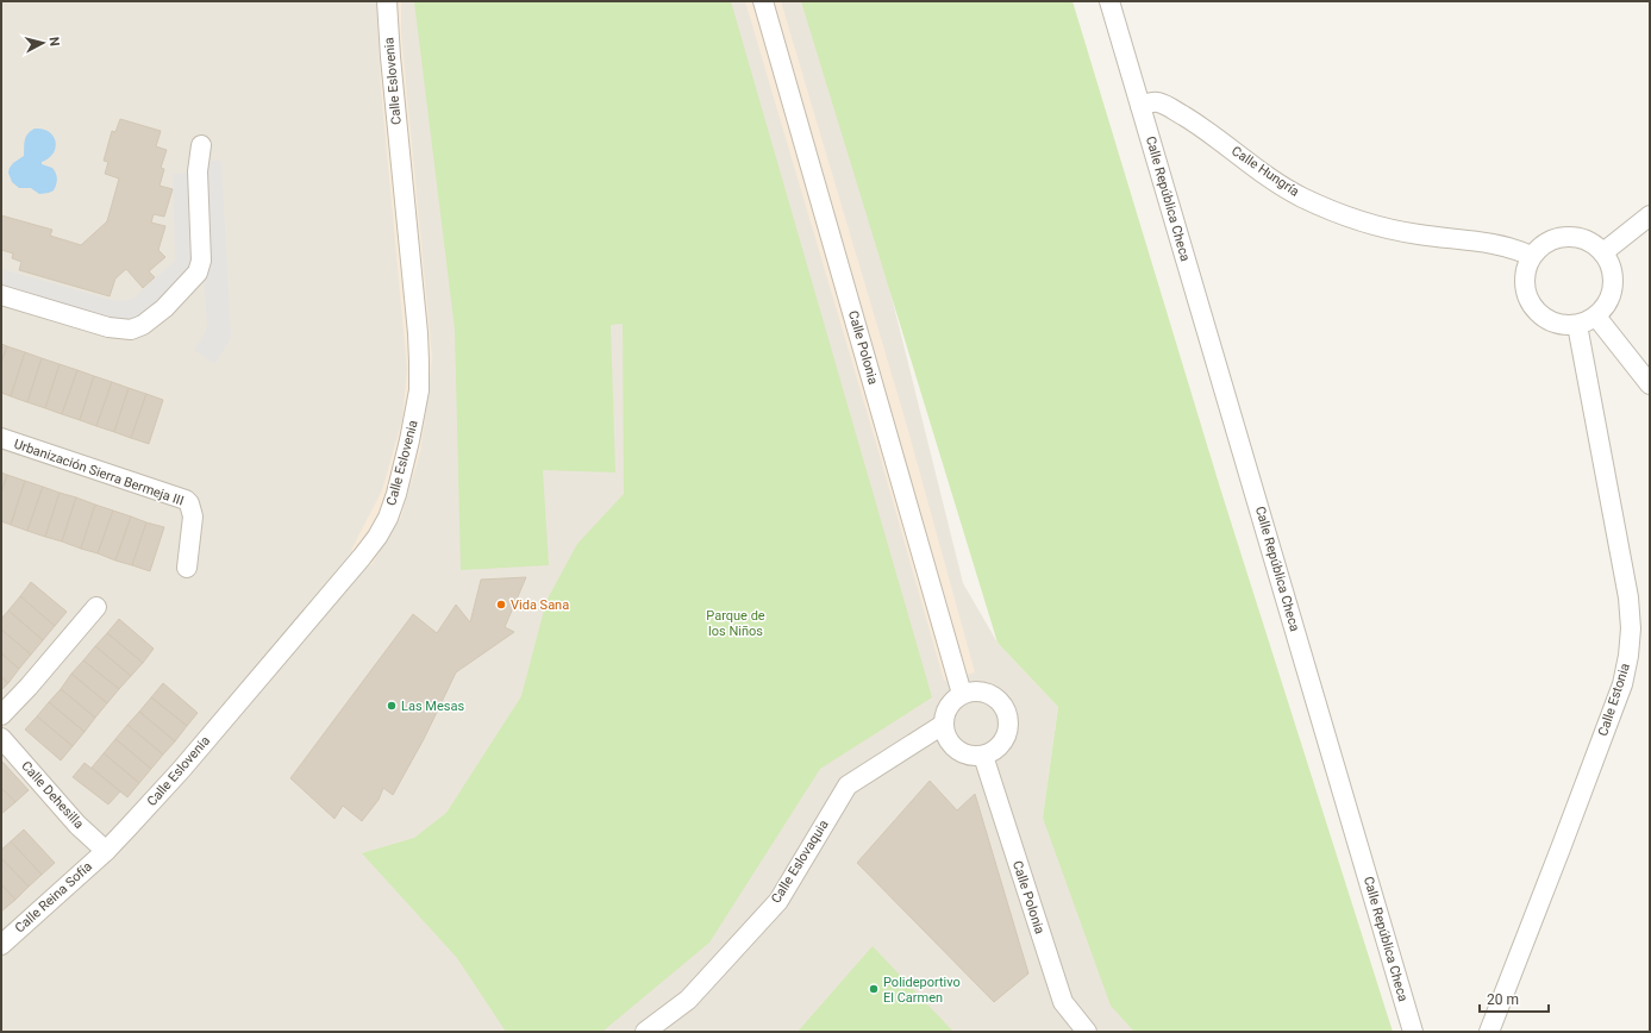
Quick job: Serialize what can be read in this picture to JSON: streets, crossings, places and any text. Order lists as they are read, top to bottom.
{
  "streets": {
    "street": [
      "Calle Eslovenia",
      "Calle Hungría",
      "Calle República Checa",
      "Calle Polonia",
      "Urbanización Sierra Bermeja III",
      "Calle Estonia",
      "Calle Dehesilla",
      "Calle Eslovaquia",
      "Calle Reina Sofía"
    ]
  },
  "crossings": [
    ["Calle Eslovenia", "Calle Dehesilla"],
    ["Calle Eslovenia", "Calle Reina Sofía"],
    ["Calle Hungría", "Calle República Checa"],
    ["Calle Hungría", "Calle Estonia"],
    ["Calle Polonia", "Calle Eslovaquia"],
    ["Calle Dehesilla", "Calle Reina Sofía"]
  ],
  "parks": ["Parque de los Niños"],
  "places": ["Vida Sana", "Las Mesas", "Polideportivo El Carmen"],
  "scale_bar": "20 m",
  "north": "right"
}
